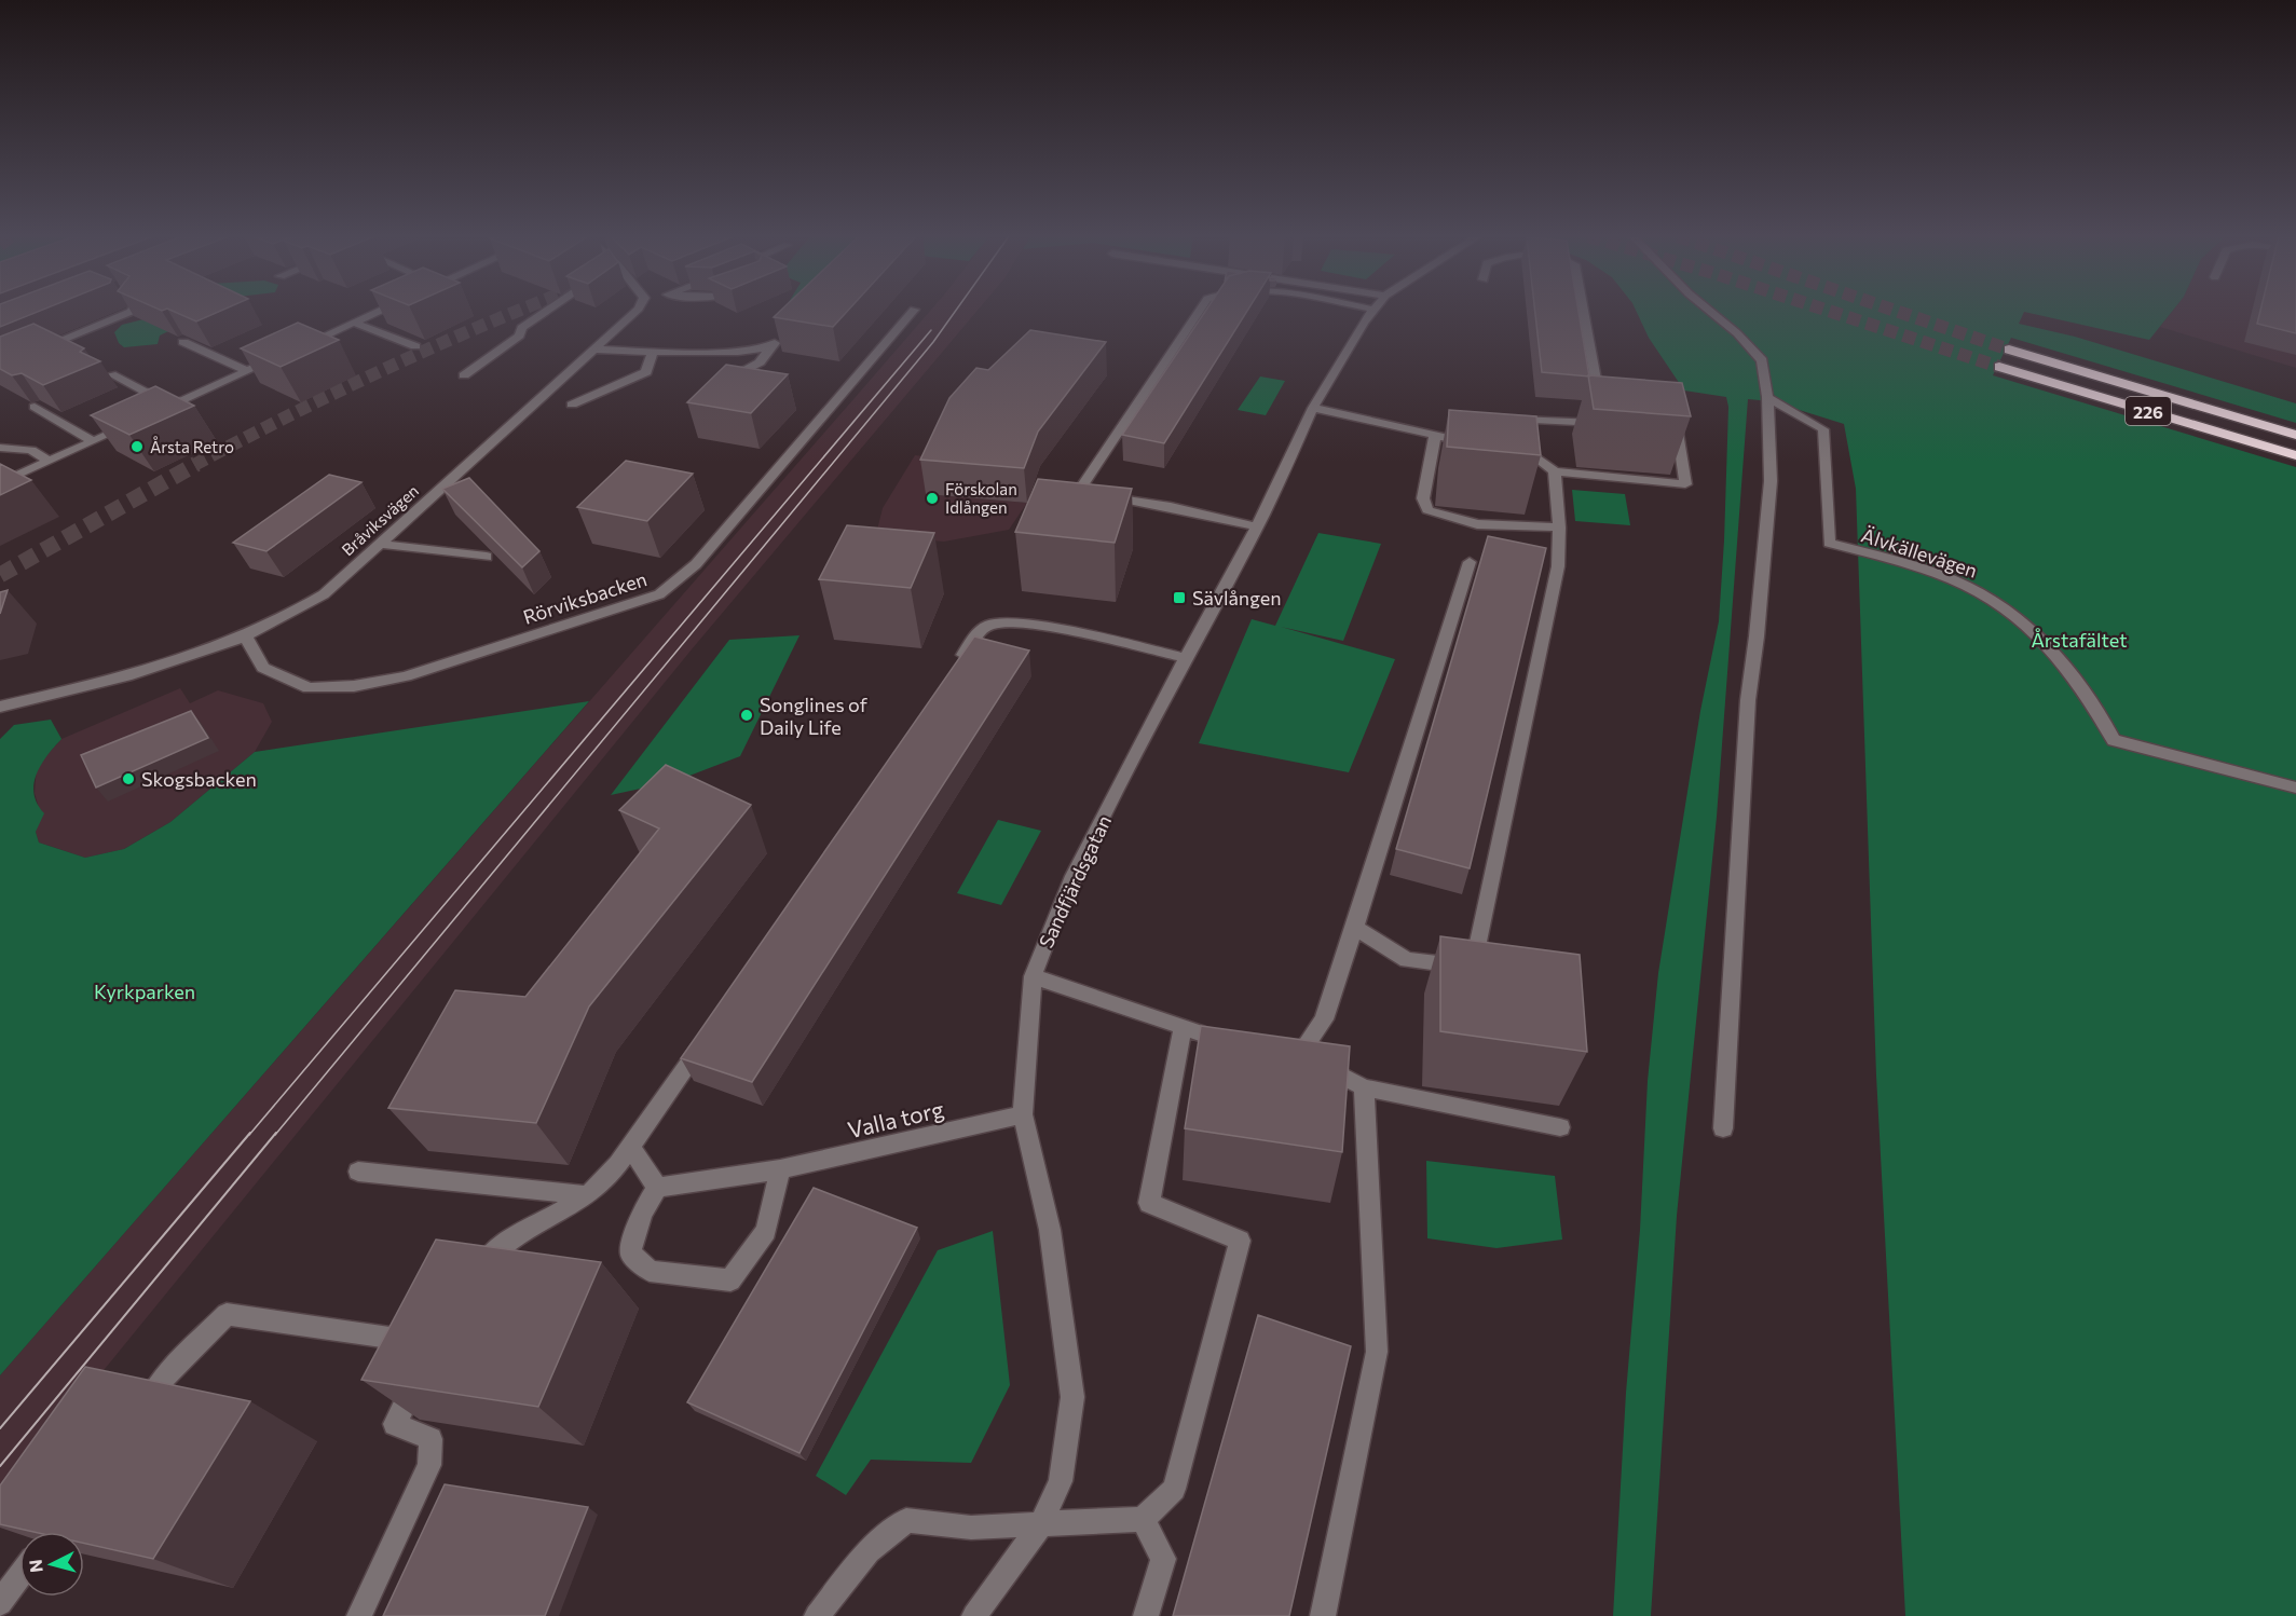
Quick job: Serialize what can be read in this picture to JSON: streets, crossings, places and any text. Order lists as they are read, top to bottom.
{
  "streets": {
    "highway": ["226"],
    "street": [
      "Bråviksvägen",
      "Älvkällevägen",
      "Rörviksbacken",
      "Sandfjärdsgatan",
      "Valla torg"
    ]
  },
  "crossings": [
    ["Bråviksvägen", "Rörviksbacken"],
    ["Sandfjärdsgatan", "Valla torg"]
  ],
  "parks": ["Årstafältet", "Kyrkparken"],
  "places": {
    "other": [
      "Årsta Retro",
      "Förskolan Idlången",
      "Songlines of Daily Life",
      "Skogsbacken"
    ],
    "transit": ["Sävlången"]
  },
  "north": "left"
}
